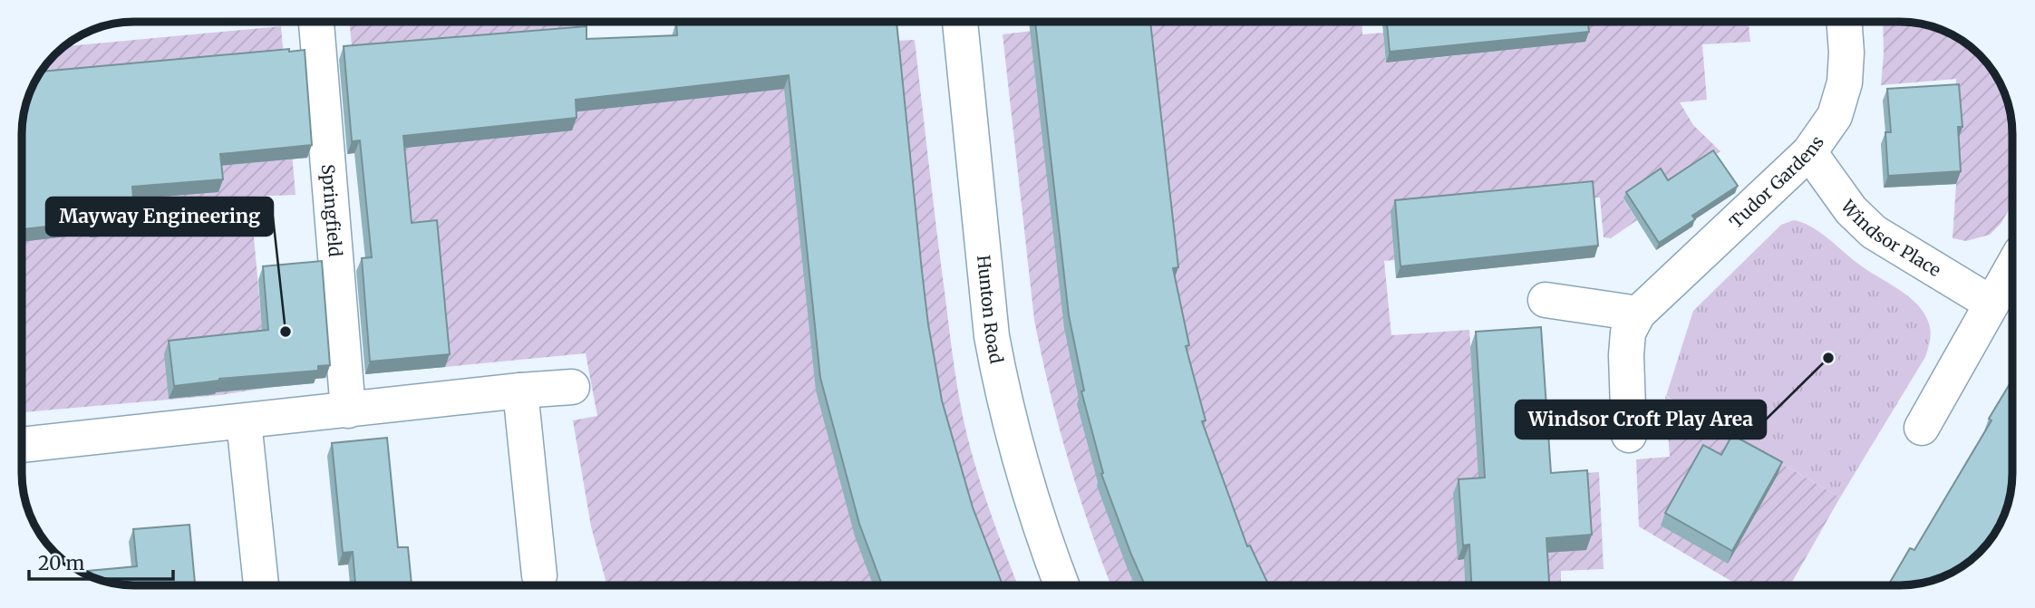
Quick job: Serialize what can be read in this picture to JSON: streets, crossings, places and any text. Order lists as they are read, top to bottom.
{
  "streets": {
    "street": [
      "Tudor Gardens",
      "Springfield",
      "Windsor Place",
      "Hunton Road"
    ]
  },
  "crossings": [
    ["Tudor Gardens", "Windsor Place"]
  ],
  "places": ["Mayway Engineering", "Windsor Croft Play Area"],
  "scale_bar": "20 m"
}
